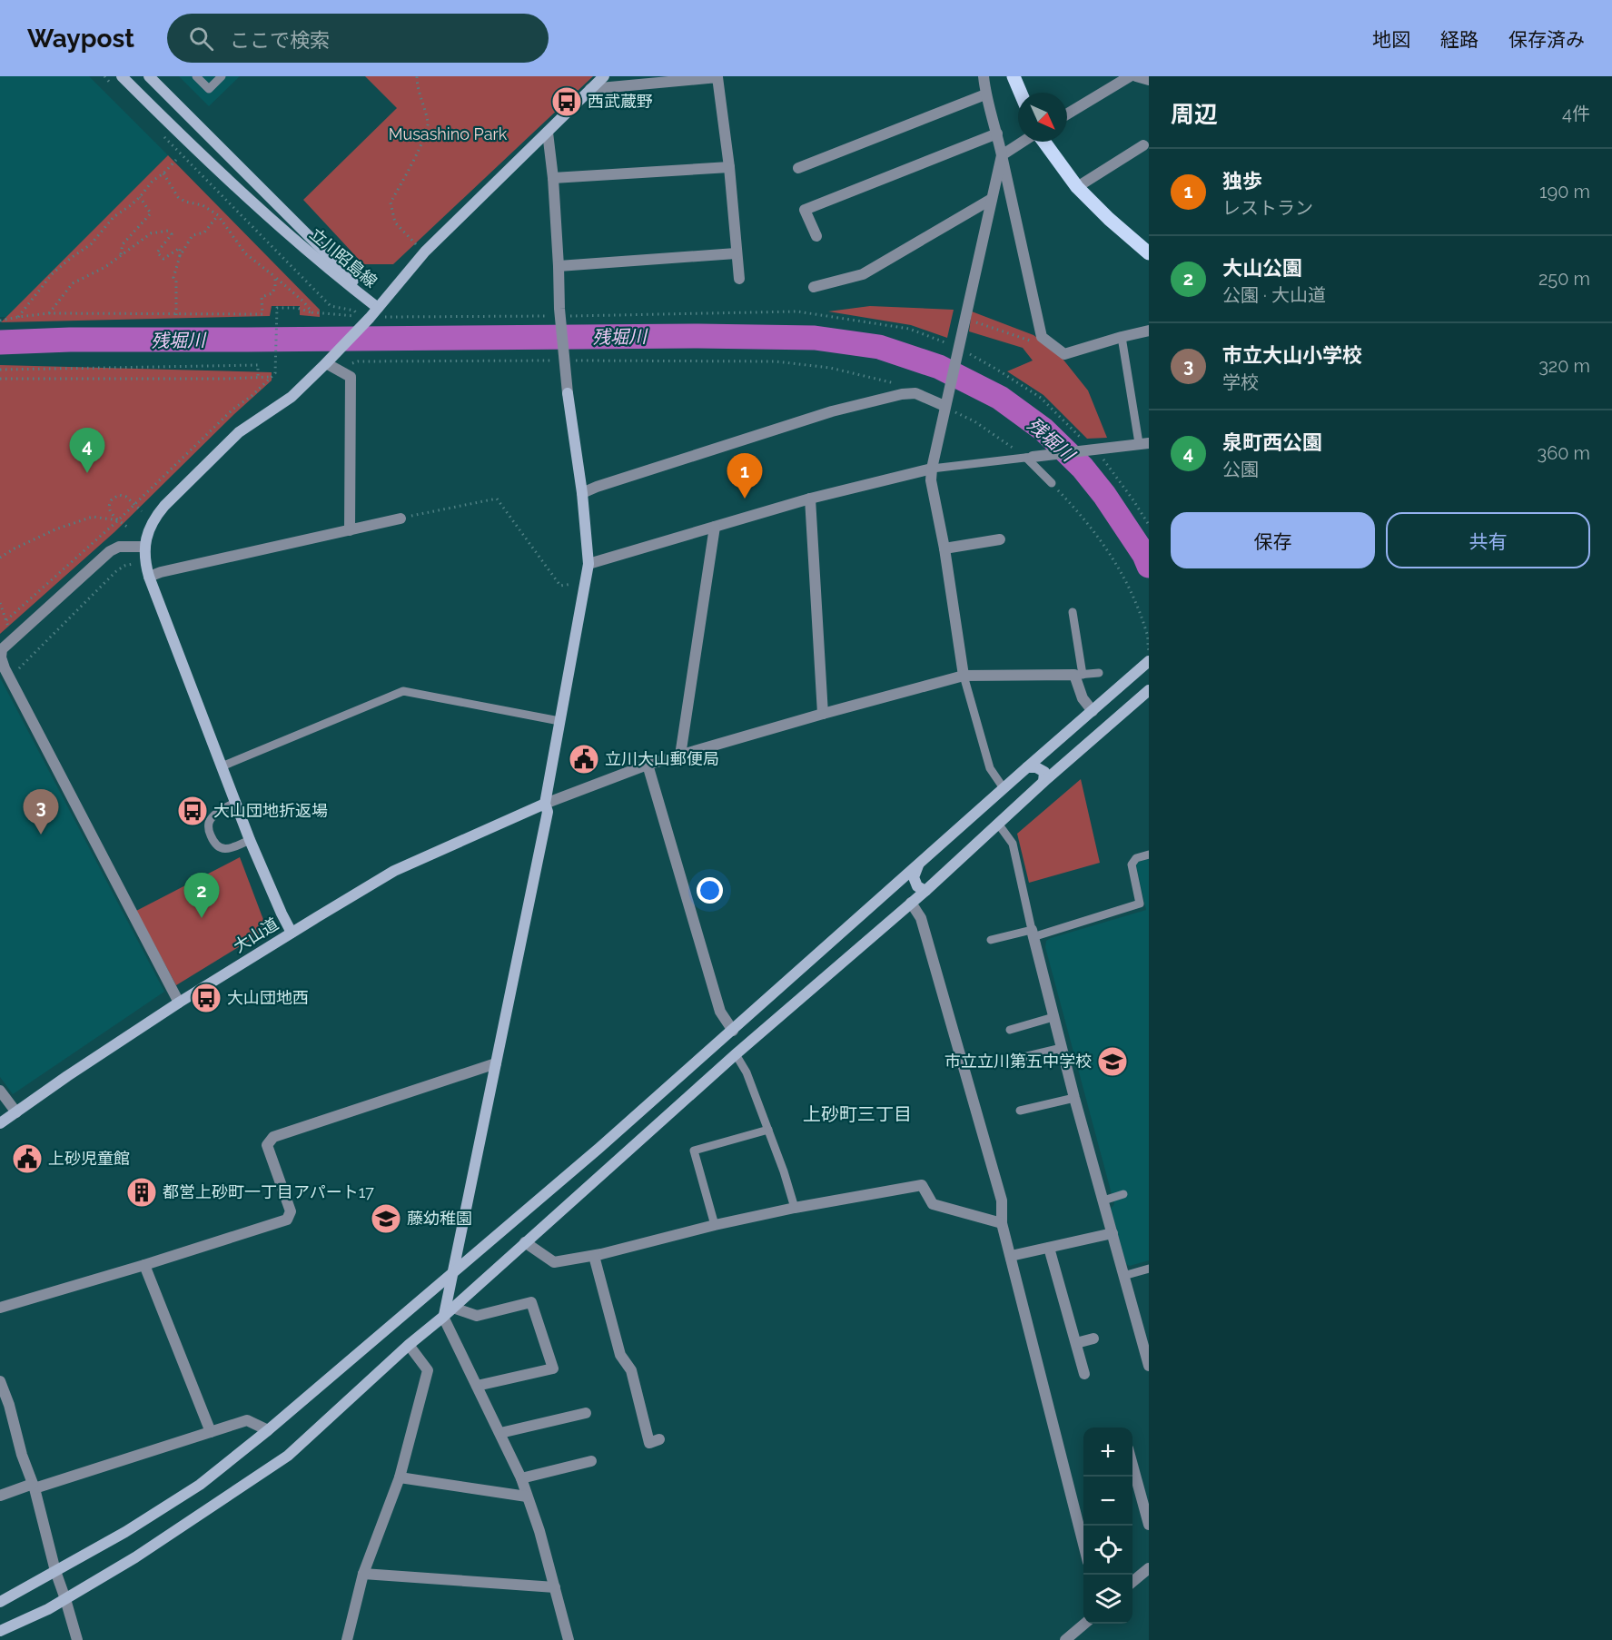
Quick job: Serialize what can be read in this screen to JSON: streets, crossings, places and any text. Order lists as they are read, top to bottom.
{
  "streets": {
    "street": ["立川昭島線", "大山道"]
  },
  "districts": ["上砂町三丁目"],
  "water": ["残堀川"],
  "parks": ["Musashino Park"],
  "places": {
    "bus stop": ["西武蔵野", "大山団地折返場", "大山団地西"],
    "public building": ["立川大山郵便局", "上砂児童館"],
    "school or university": ["市立立川第五中学校", "藤幼稚園"],
    "building": ["都営上砂町一丁目アパート17"]
  },
  "north": "bottom right",
  "page": {
    "header": "Waypost",
    "search": "ここで検索",
    "nav": ["地図", "経路", "保存済み"],
    "heading": ["周辺", "4件"],
    "list": [
      {
        "mark": "1",
        "name": "独歩",
        "note": "レストラン",
        "value": "190 m"
      },
      {
        "mark": "2",
        "name": "大山公園",
        "note": "公園 · 大山道",
        "value": "250 m"
      },
      {
        "mark": "3",
        "name": "市立大山小学校",
        "note": "学校",
        "value": "320 m"
      },
      {
        "mark": "4",
        "name": "泉町西公園",
        "note": "公園",
        "value": "360 m"
      }
    ],
    "pins": [
      "4",
      "1",
      "3",
      "2"
    ],
    "buttons": ["保存", "共有"],
    "map_buttons": ["+", "−"]
  }
}
